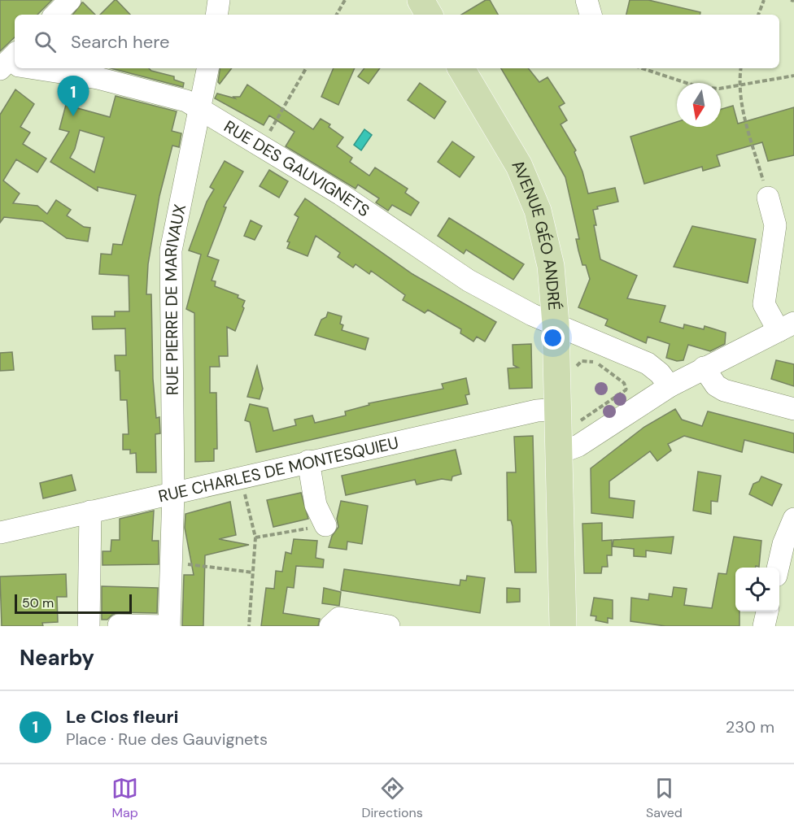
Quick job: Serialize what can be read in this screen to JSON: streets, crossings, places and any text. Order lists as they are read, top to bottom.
{
  "streets": {
    "main road": ["AVENUE GÉO ANDRÉ"],
    "street": ["RUE DES GAUVIGNETS", "RUE PIERRE DE MARIVAUX", "RUE CHARLES DE MONTESQUIEU"]
  },
  "crossings": [
    ["RUE DES GAUVIGNETS", "AVENUE GÉO ANDRÉ"],
    ["RUE DES GAUVIGNETS", "RUE PIERRE DE MARIVAUX"],
    ["AVENUE GÉO ANDRÉ", "RUE CHARLES DE MONTESQUIEU"],
    ["RUE PIERRE DE MARIVAUX", "RUE CHARLES DE MONTESQUIEU"]
  ],
  "scale_bar": "50 m",
  "north": "bottom",
  "page": {
    "search": "Search here",
    "pins": "1",
    "scale": "50 m",
    "heading": "Nearby",
    "list": [
      {
        "mark": "1",
        "name": "Le Clos fleuri",
        "note": "Place · Rue des Gauvignets",
        "value": "230 m"
      }
    ],
    "nav": ["Map", "Directions", "Saved"]
  }
}
